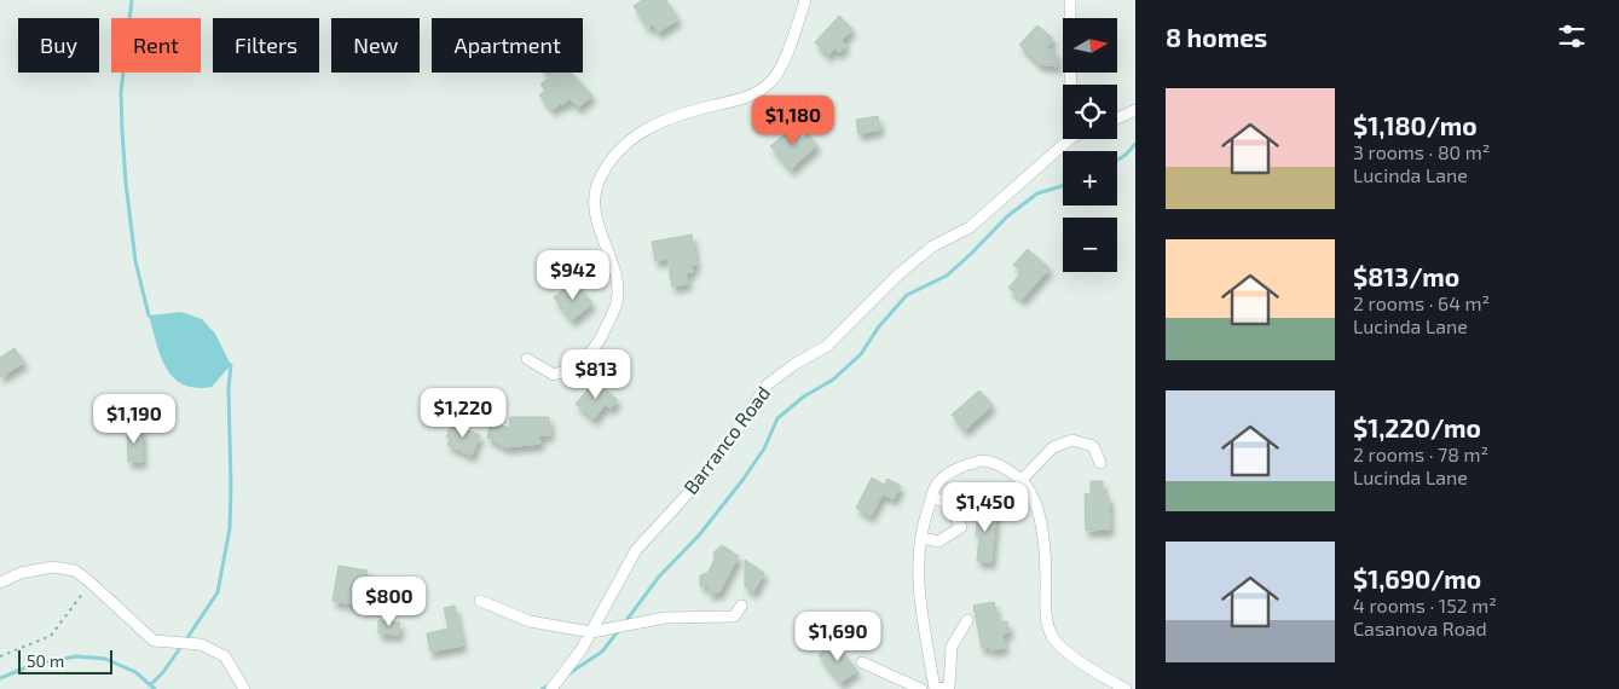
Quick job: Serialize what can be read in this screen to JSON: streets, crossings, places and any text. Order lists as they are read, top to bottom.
{
  "streets": {
    "street": ["Barranco Road"]
  },
  "scale_bar": "50 m",
  "north": "right",
  "page": {
    "heading": "8 homes",
    "map_buttons": ["+", "−"],
    "chip": [
      "Buy",
      "Rent",
      "Filters",
      "New",
      "Apartment"
    ],
    "list": [
      {
        "name": "$1,180/mo",
        "note": "3 rooms · 80 m² · Lucinda Lane"
      },
      {
        "name": "$813/mo",
        "note": "2 rooms · 64 m² · Lucinda Lane"
      },
      {
        "name": "$1,220/mo",
        "note": "2 rooms · 78 m² · Lucinda Lane"
      },
      {
        "name": "$1,690/mo",
        "note": "4 rooms · 152 m² · Casanova Road"
      }
    ],
    "price": [
      "$1,180",
      "$942",
      "$813",
      "$1,220",
      "$1,190",
      "$1,450",
      "$800",
      "$1,690"
    ],
    "scale": "50 m"
  }
}
